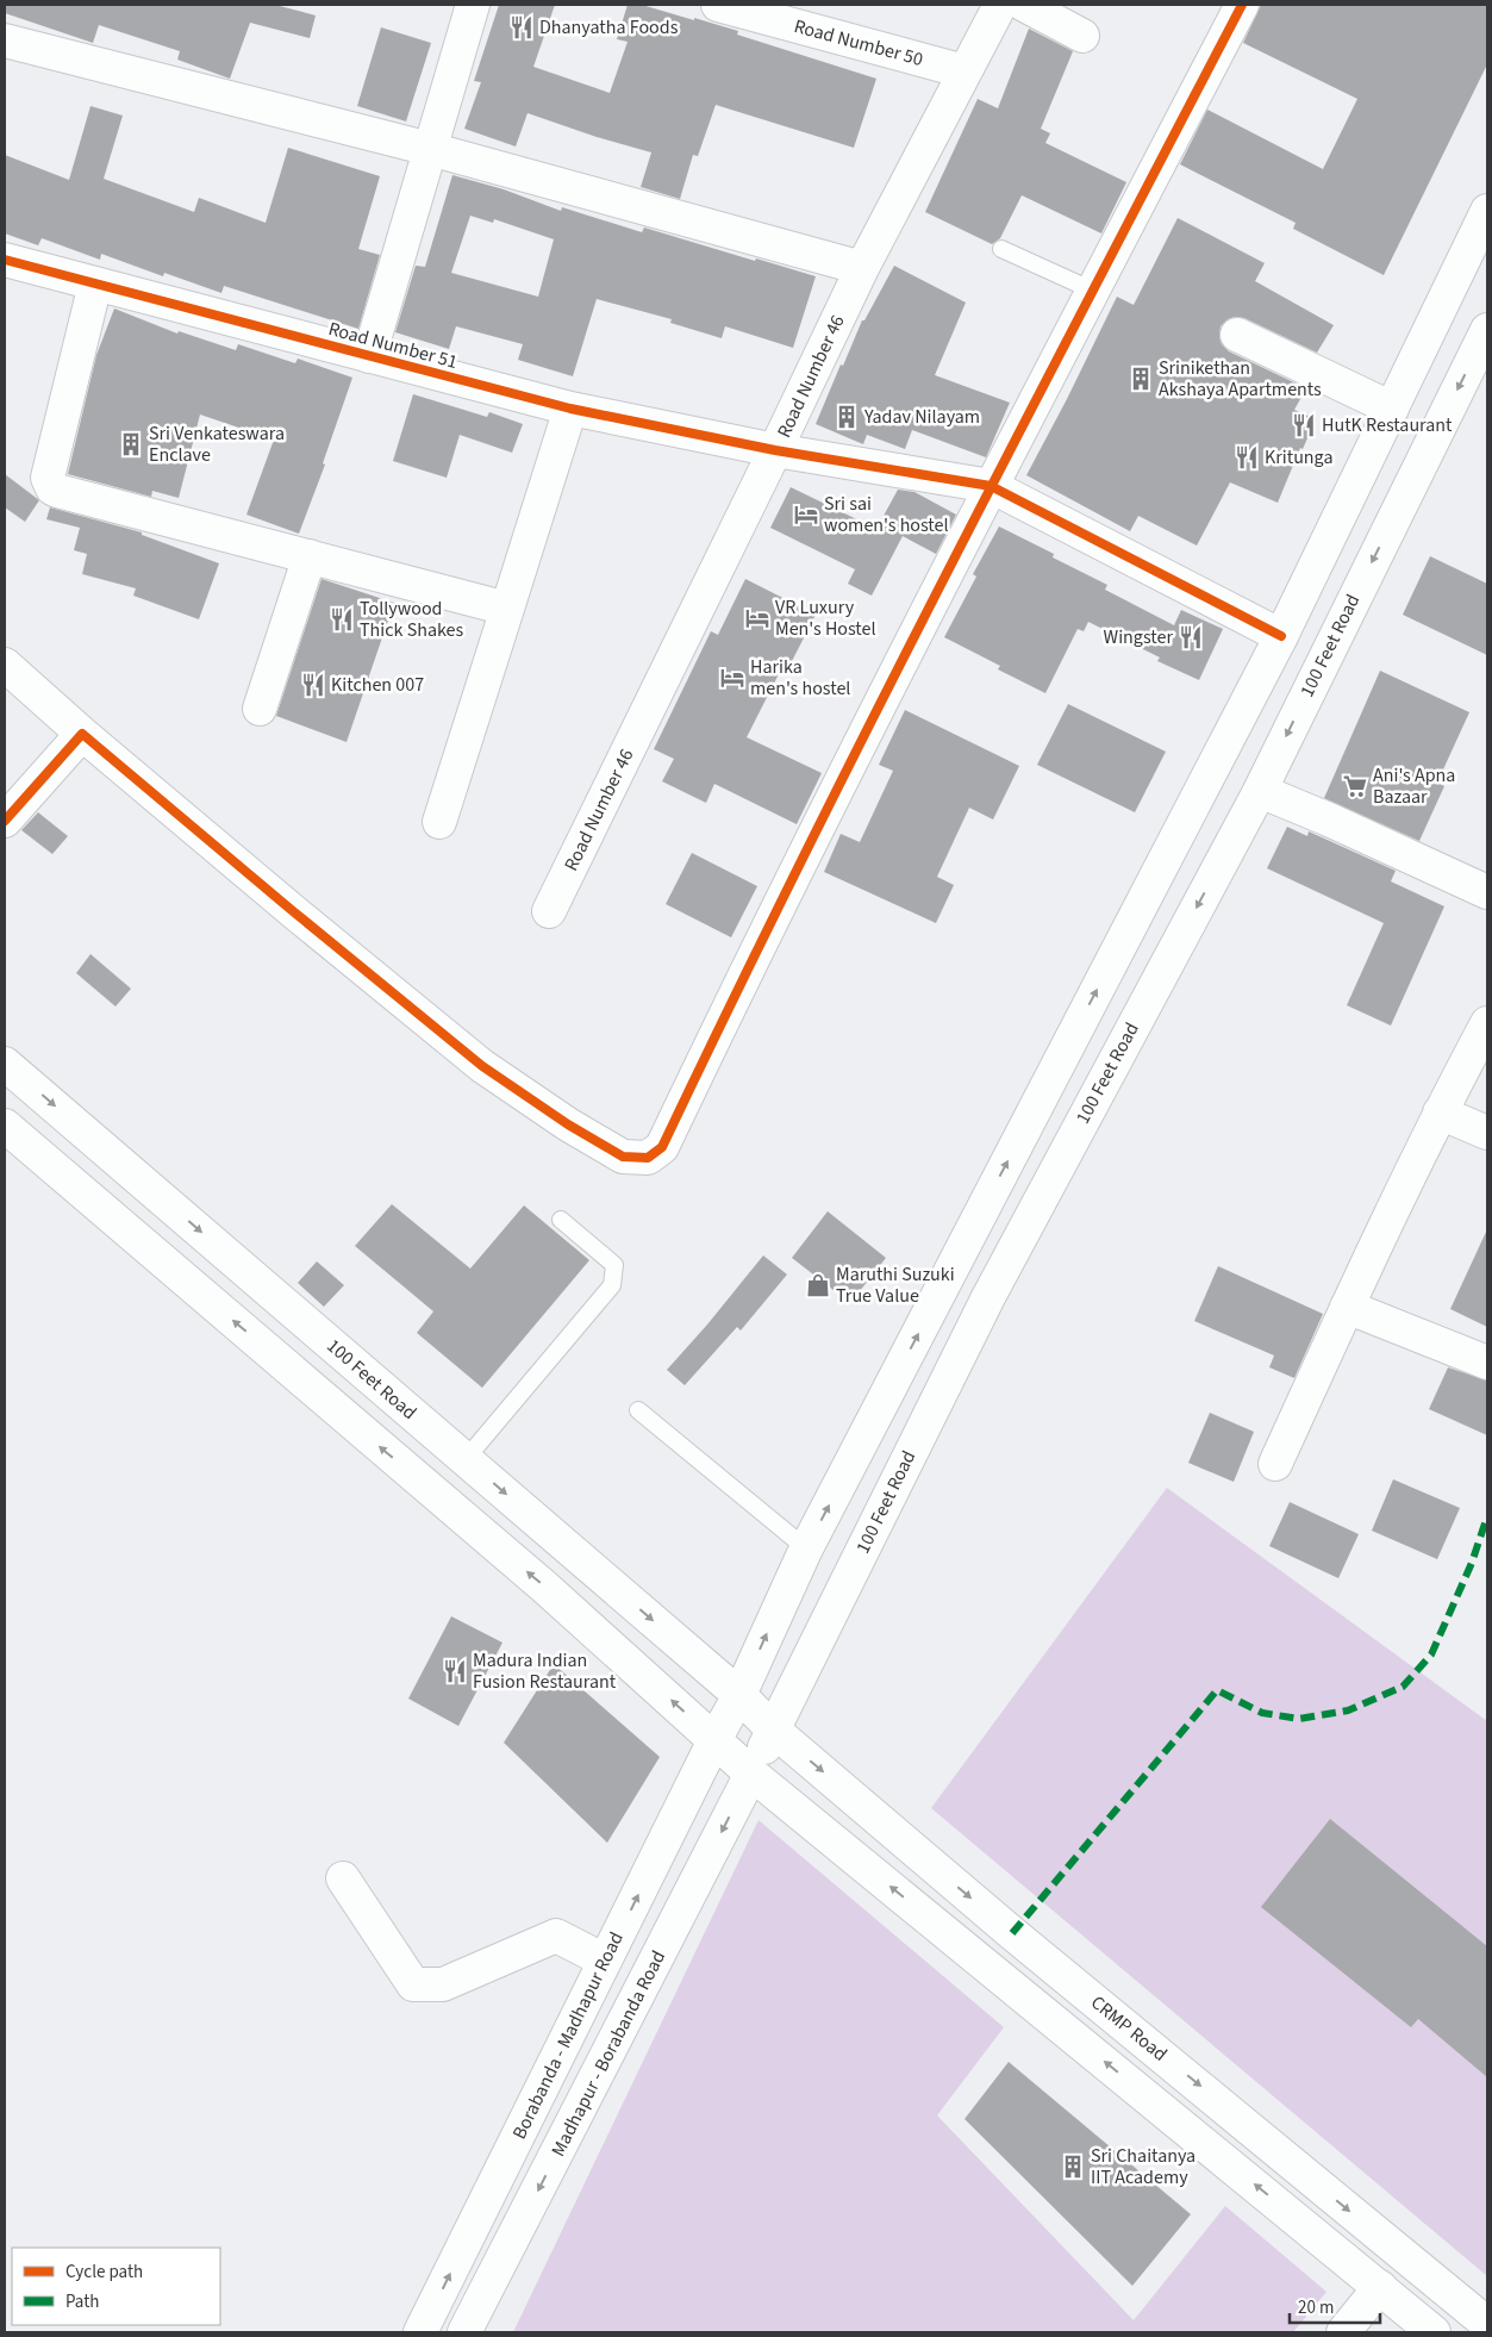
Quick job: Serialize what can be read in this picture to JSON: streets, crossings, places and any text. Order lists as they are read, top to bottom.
{
  "streets": {
    "street": [
      "Road Number 50",
      "Road Number 51",
      "Road Number 46",
      "100 Feet Road",
      "CRMP Road",
      "Borabanda - Madhapur Road",
      "Madhapur - Borabanda Road"
    ]
  },
  "crossings": [
    ["Road Number 50", "Road Number 46"],
    ["Road Number 51", "Road Number 46"],
    ["100 Feet Road", "CRMP Road"],
    ["100 Feet Road", "Madhapur - Borabanda Road"]
  ],
  "one_way": ["Borabanda - Madhapur Road", "Madhapur - Borabanda Road"],
  "places": {
    "restaurant": [
      "Dhanyatha Foods",
      "HutK Restaurant",
      "Kritunga",
      "Tollywood Thick Shakes",
      "Wingster",
      "Kitchen 007",
      "Madura Indian Fusion Restaurant"
    ],
    "building": [
      "Srinikethan Akshaya Apartments",
      "Yadav Nilayam",
      "Sri Venkateswara Enclave",
      "Sri Chaitanya IIT Academy"
    ],
    "hotel": ["Sri sai women's hostel", "VR Luxury Men's Hostel", "Harika men's hostel"],
    "supermarket": ["Ani's Apna Bazaar"],
    "shop": ["Maruthi Suzuki True Value"]
  },
  "legend": ["Cycle path", "Path"],
  "scale_bar": "20 m"
}
